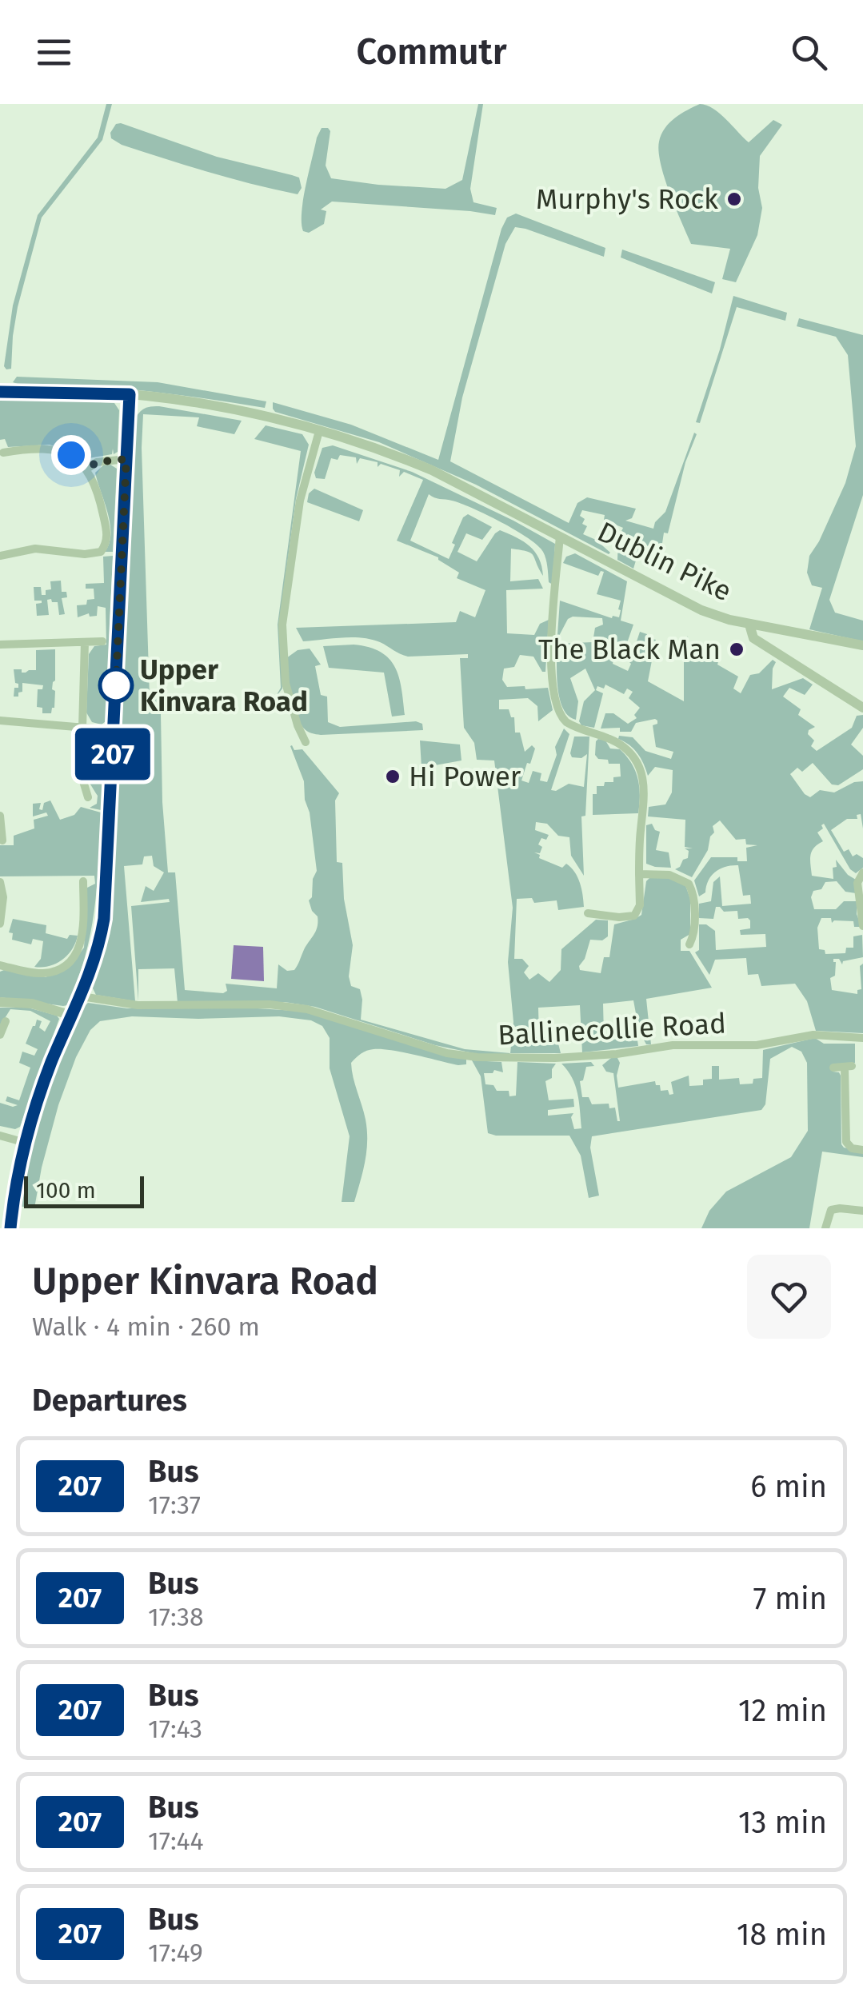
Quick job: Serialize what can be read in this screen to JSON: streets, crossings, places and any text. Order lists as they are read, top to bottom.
{
  "streets": {
    "street": ["Dublin Pike", "Ballinecollie Road"]
  },
  "places": [
    "Murphy's Rock",
    "The Black Man",
    "Upper Kinvara Road",
    "Hi Power"
  ],
  "lines": ["bus line 207"],
  "scale_bar": "100 m",
  "page": {
    "header": "Commutr",
    "on_map": "207",
    "scale": "100 m",
    "heading": [
      ["Upper Kinvara Road", "Walk · 4 min · 260 m"],
      "Departures"
    ],
    "list": [
      {
        "mark": "207",
        "name": "Bus",
        "note": "17:37",
        "value": "6 min"
      },
      {
        "mark": "207",
        "name": "Bus",
        "note": "17:38",
        "value": "7 min"
      },
      {
        "mark": "207",
        "name": "Bus",
        "note": "17:43",
        "value": "12 min"
      },
      {
        "mark": "207",
        "name": "Bus",
        "note": "17:44",
        "value": "13 min"
      },
      {
        "mark": "207",
        "name": "Bus",
        "note": "17:49",
        "value": "18 min"
      }
    ]
  }
}
